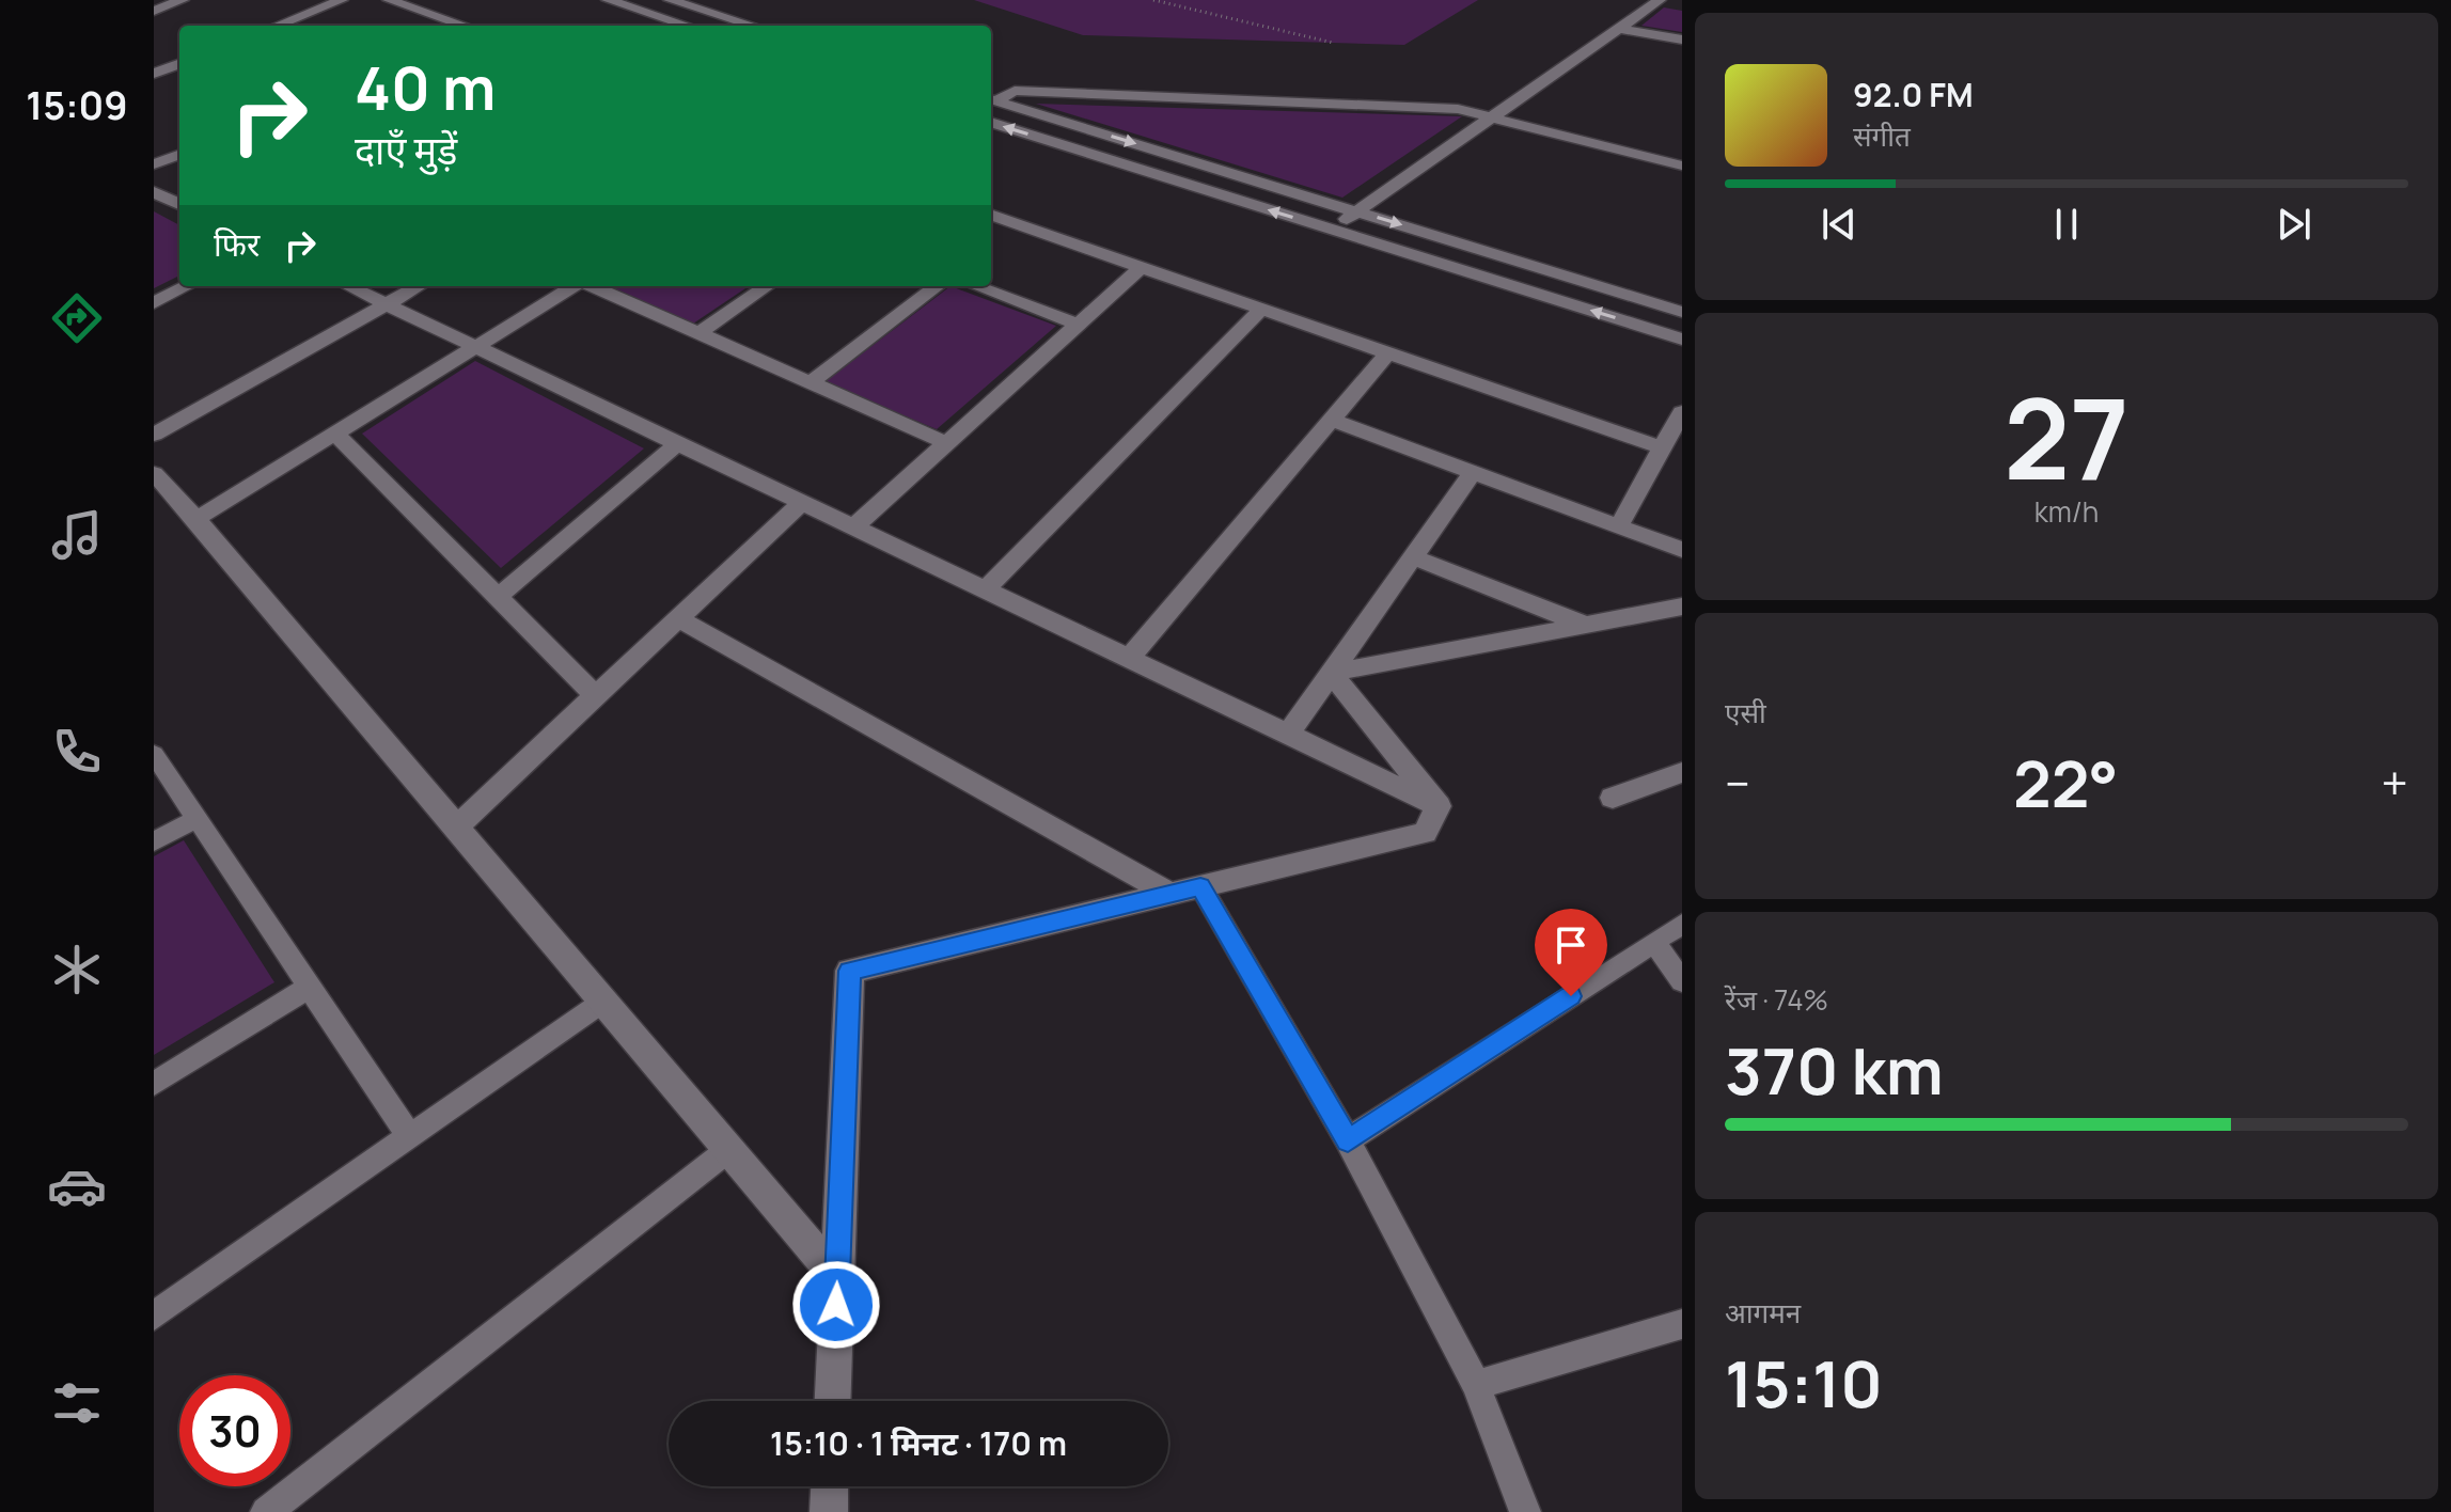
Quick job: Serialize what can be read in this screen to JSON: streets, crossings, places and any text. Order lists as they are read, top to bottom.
{
  "page": {
    "tabs": "15:09",
    "turn": ["40 m", "दाएँ मुड़ें"],
    "song": ["92.0 FM", "संगीत"],
    "then": "फिर",
    "tile": [
      ["27", "km/h"],
      "एसी",
      ["रेंज · 74%", "370 km"],
      ["आगमन", "15:10"]
    ],
    "heat": ["−", "22°", "+"],
    "limit": "30",
    "trip": "15:10 · 1 मिनट · 170 m"
  }
}
